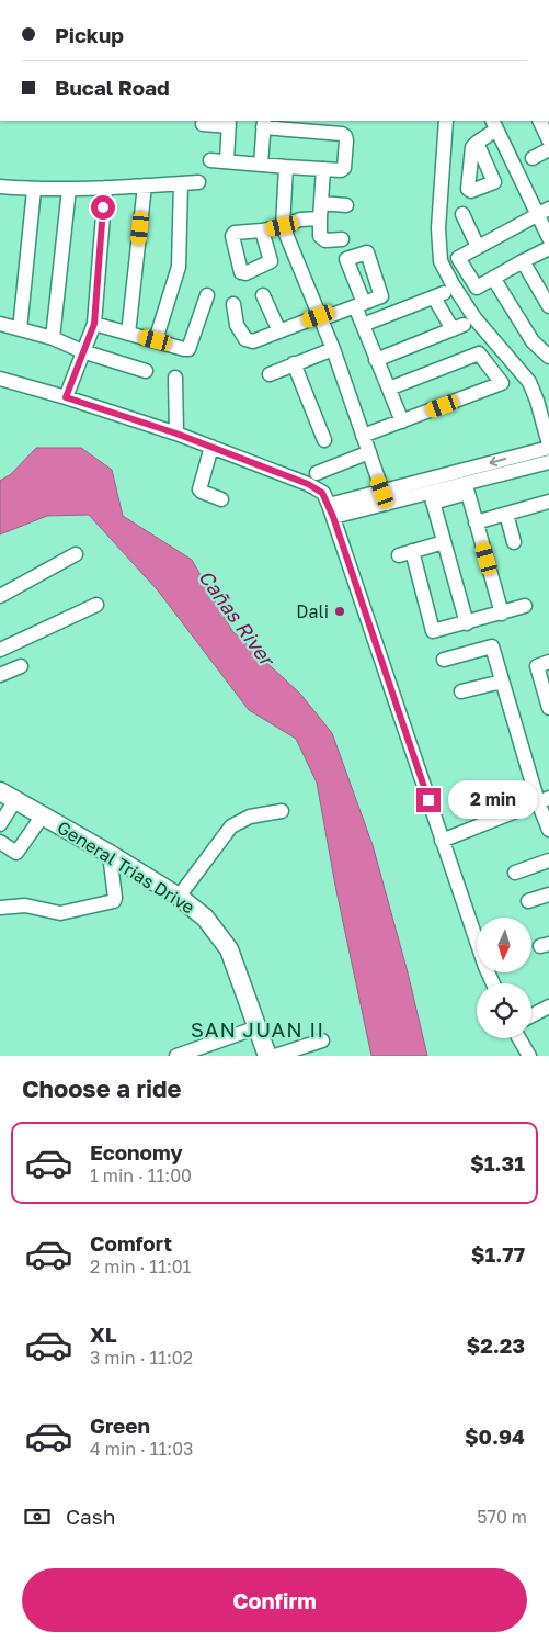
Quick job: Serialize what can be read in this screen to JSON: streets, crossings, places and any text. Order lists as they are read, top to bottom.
{
  "streets": {
    "main road": ["General Trias Drive"]
  },
  "districts": ["SAN JUAN II"],
  "water": ["Cañas River"],
  "places": ["Dali"],
  "north": "bottom",
  "page": {
    "banner": ["Pickup", "Bucal Road"],
    "bubble": "2 min",
    "heading": "Choose a ride",
    "list": [
      {
        "name": "Economy",
        "note": "1 min · 11:00",
        "value": "$1.31"
      },
      {
        "name": "Comfort",
        "note": "2 min · 11:01",
        "value": "$1.77"
      },
      {
        "name": "XL",
        "note": "3 min · 11:02",
        "value": "$2.23"
      },
      {
        "name": "Green",
        "note": "4 min · 11:03",
        "value": "$0.94"
      }
    ],
    "pay": ["Cash", "570 m"],
    "buttons": "Confirm"
  }
}
